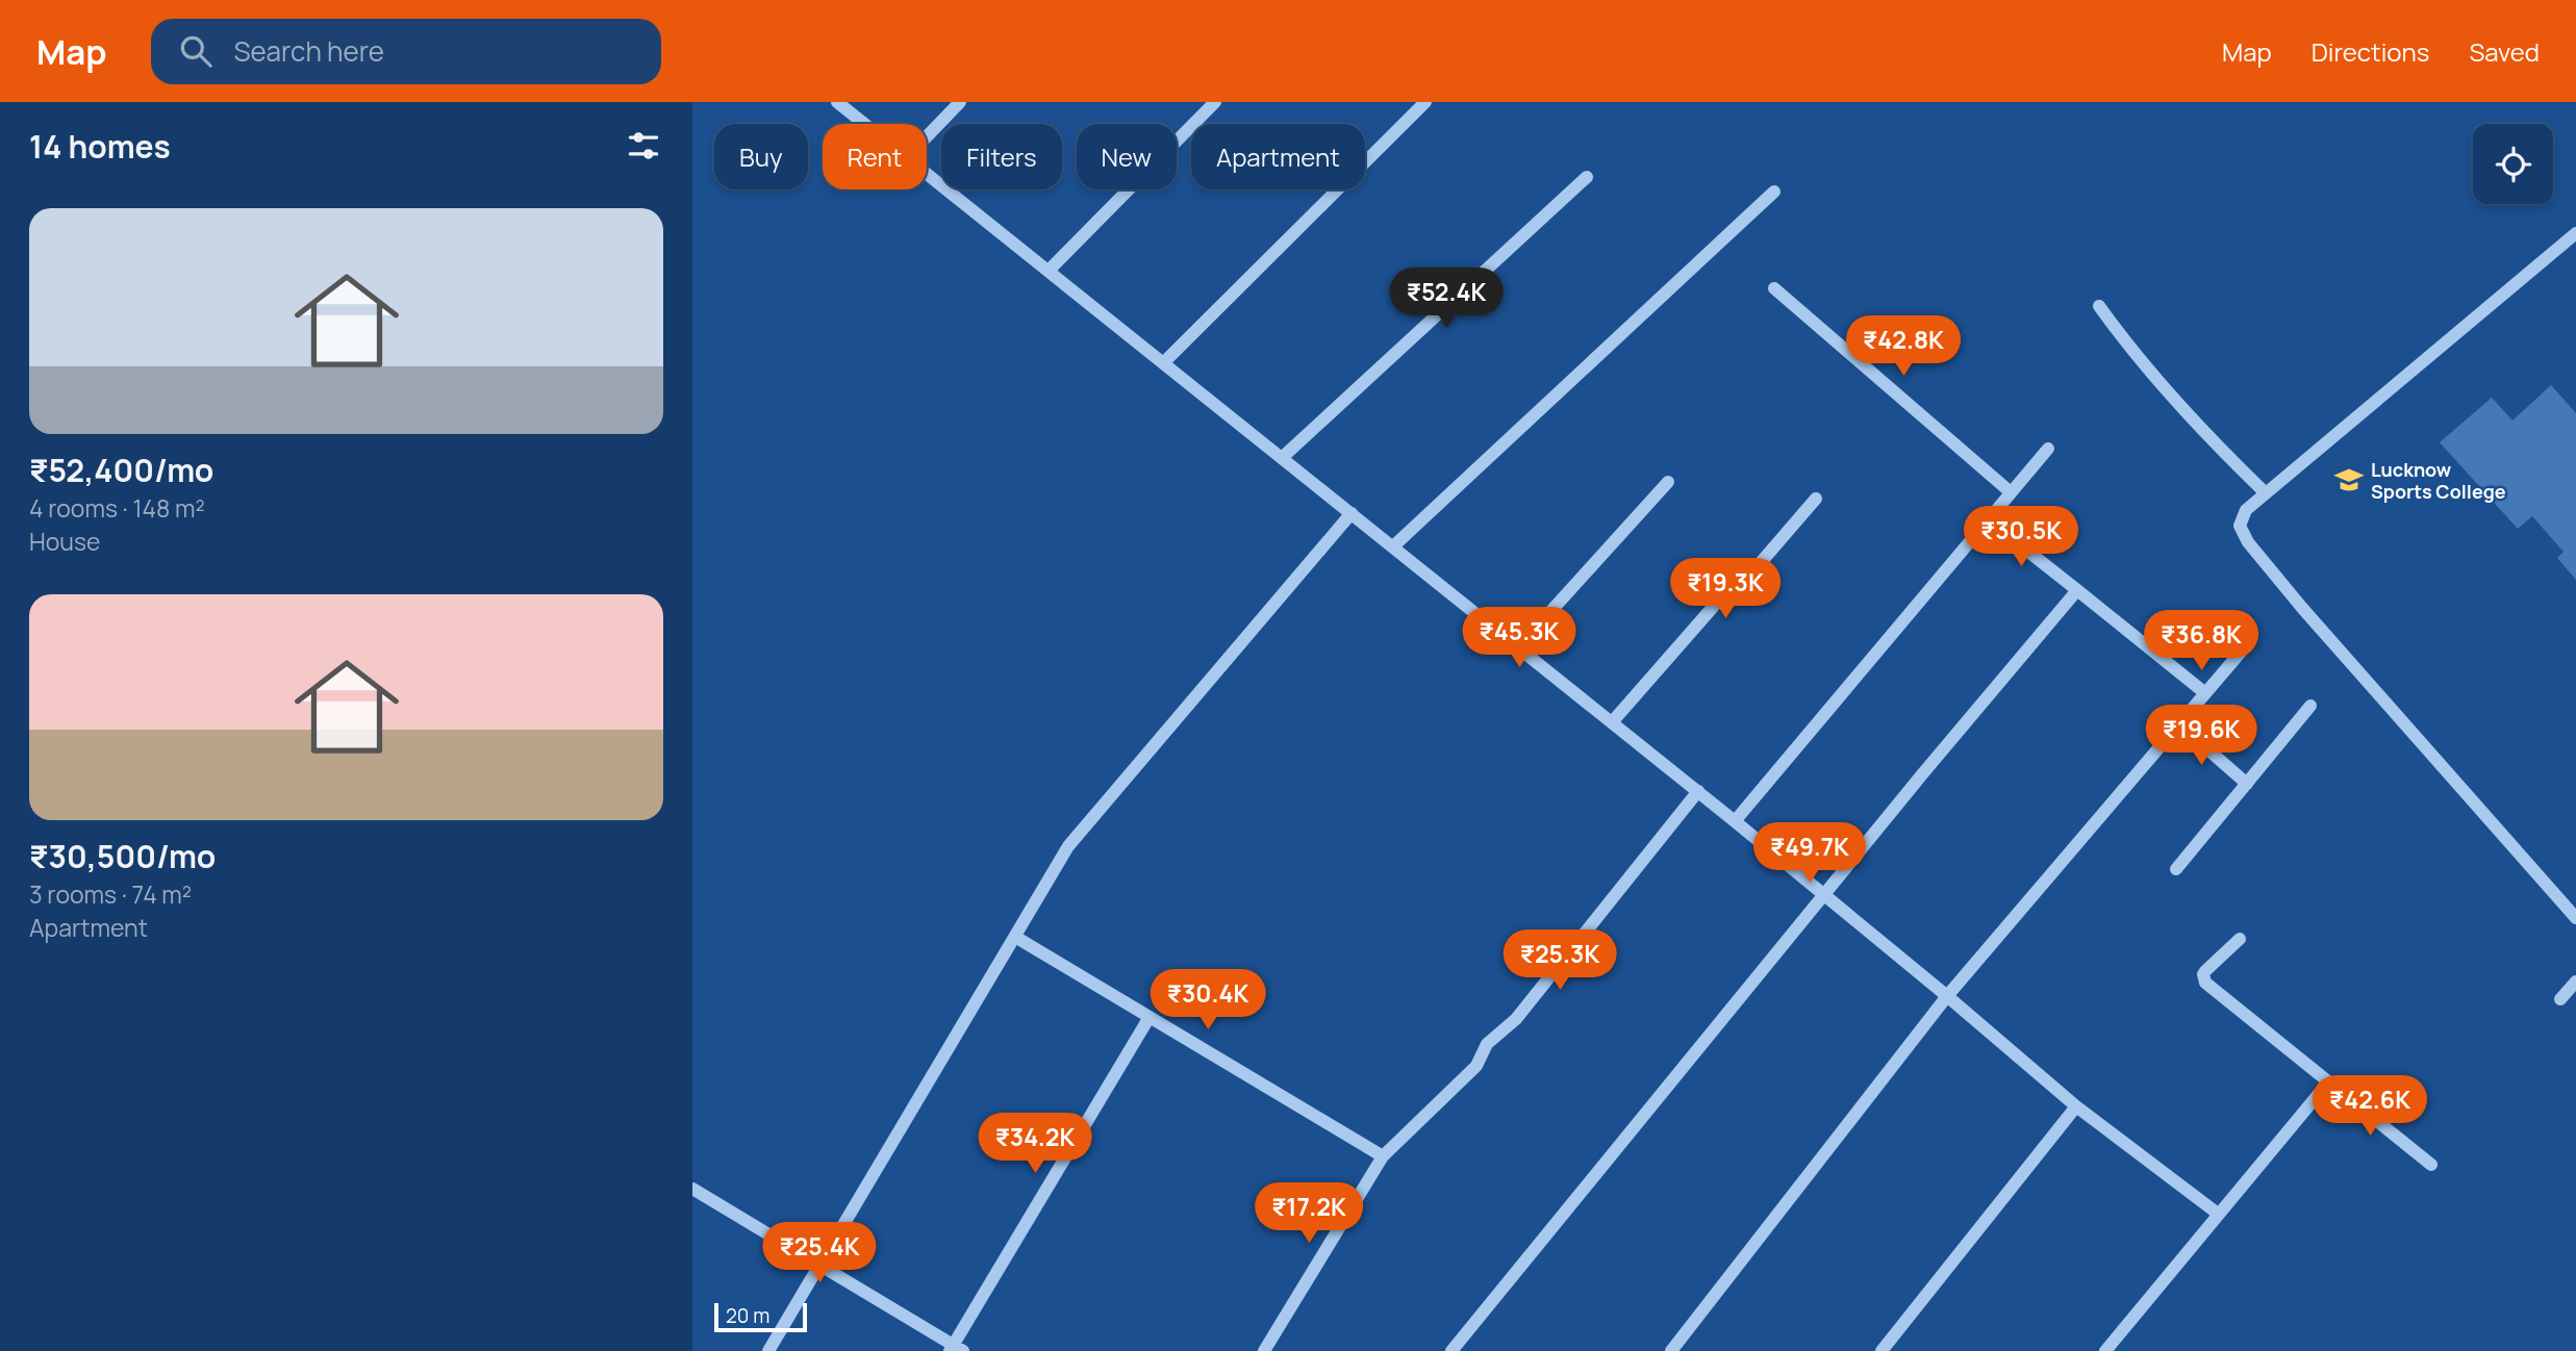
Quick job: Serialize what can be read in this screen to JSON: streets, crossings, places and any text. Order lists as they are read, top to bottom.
{
  "places": {
    "school or university": ["Lucknow Sports College"]
  },
  "scale_bar": "20 m",
  "page": {
    "header": "Map",
    "search": "Search here",
    "nav": ["Map", "Directions", "Saved"],
    "heading": "14 homes",
    "chip": [
      "Buy",
      "Rent",
      "Filters",
      "New",
      "Apartment"
    ],
    "list": [
      {
        "name": "₹52,400/mo",
        "note": "4 rooms · 148 m² · House"
      },
      {
        "name": "₹30,500/mo",
        "note": "3 rooms · 74 m² · Apartment"
      }
    ],
    "price": [
      "₹52.4K",
      "₹42.8K",
      "₹30.5K",
      "₹19.3K",
      "₹45.3K",
      "₹36.8K",
      "₹19.6K",
      "₹49.7K",
      "₹25.3K",
      "₹30.4K",
      "₹42.6K",
      "₹34.2K",
      "₹17.2K",
      "₹25.4K"
    ],
    "scale": "20 m"
  }
}
